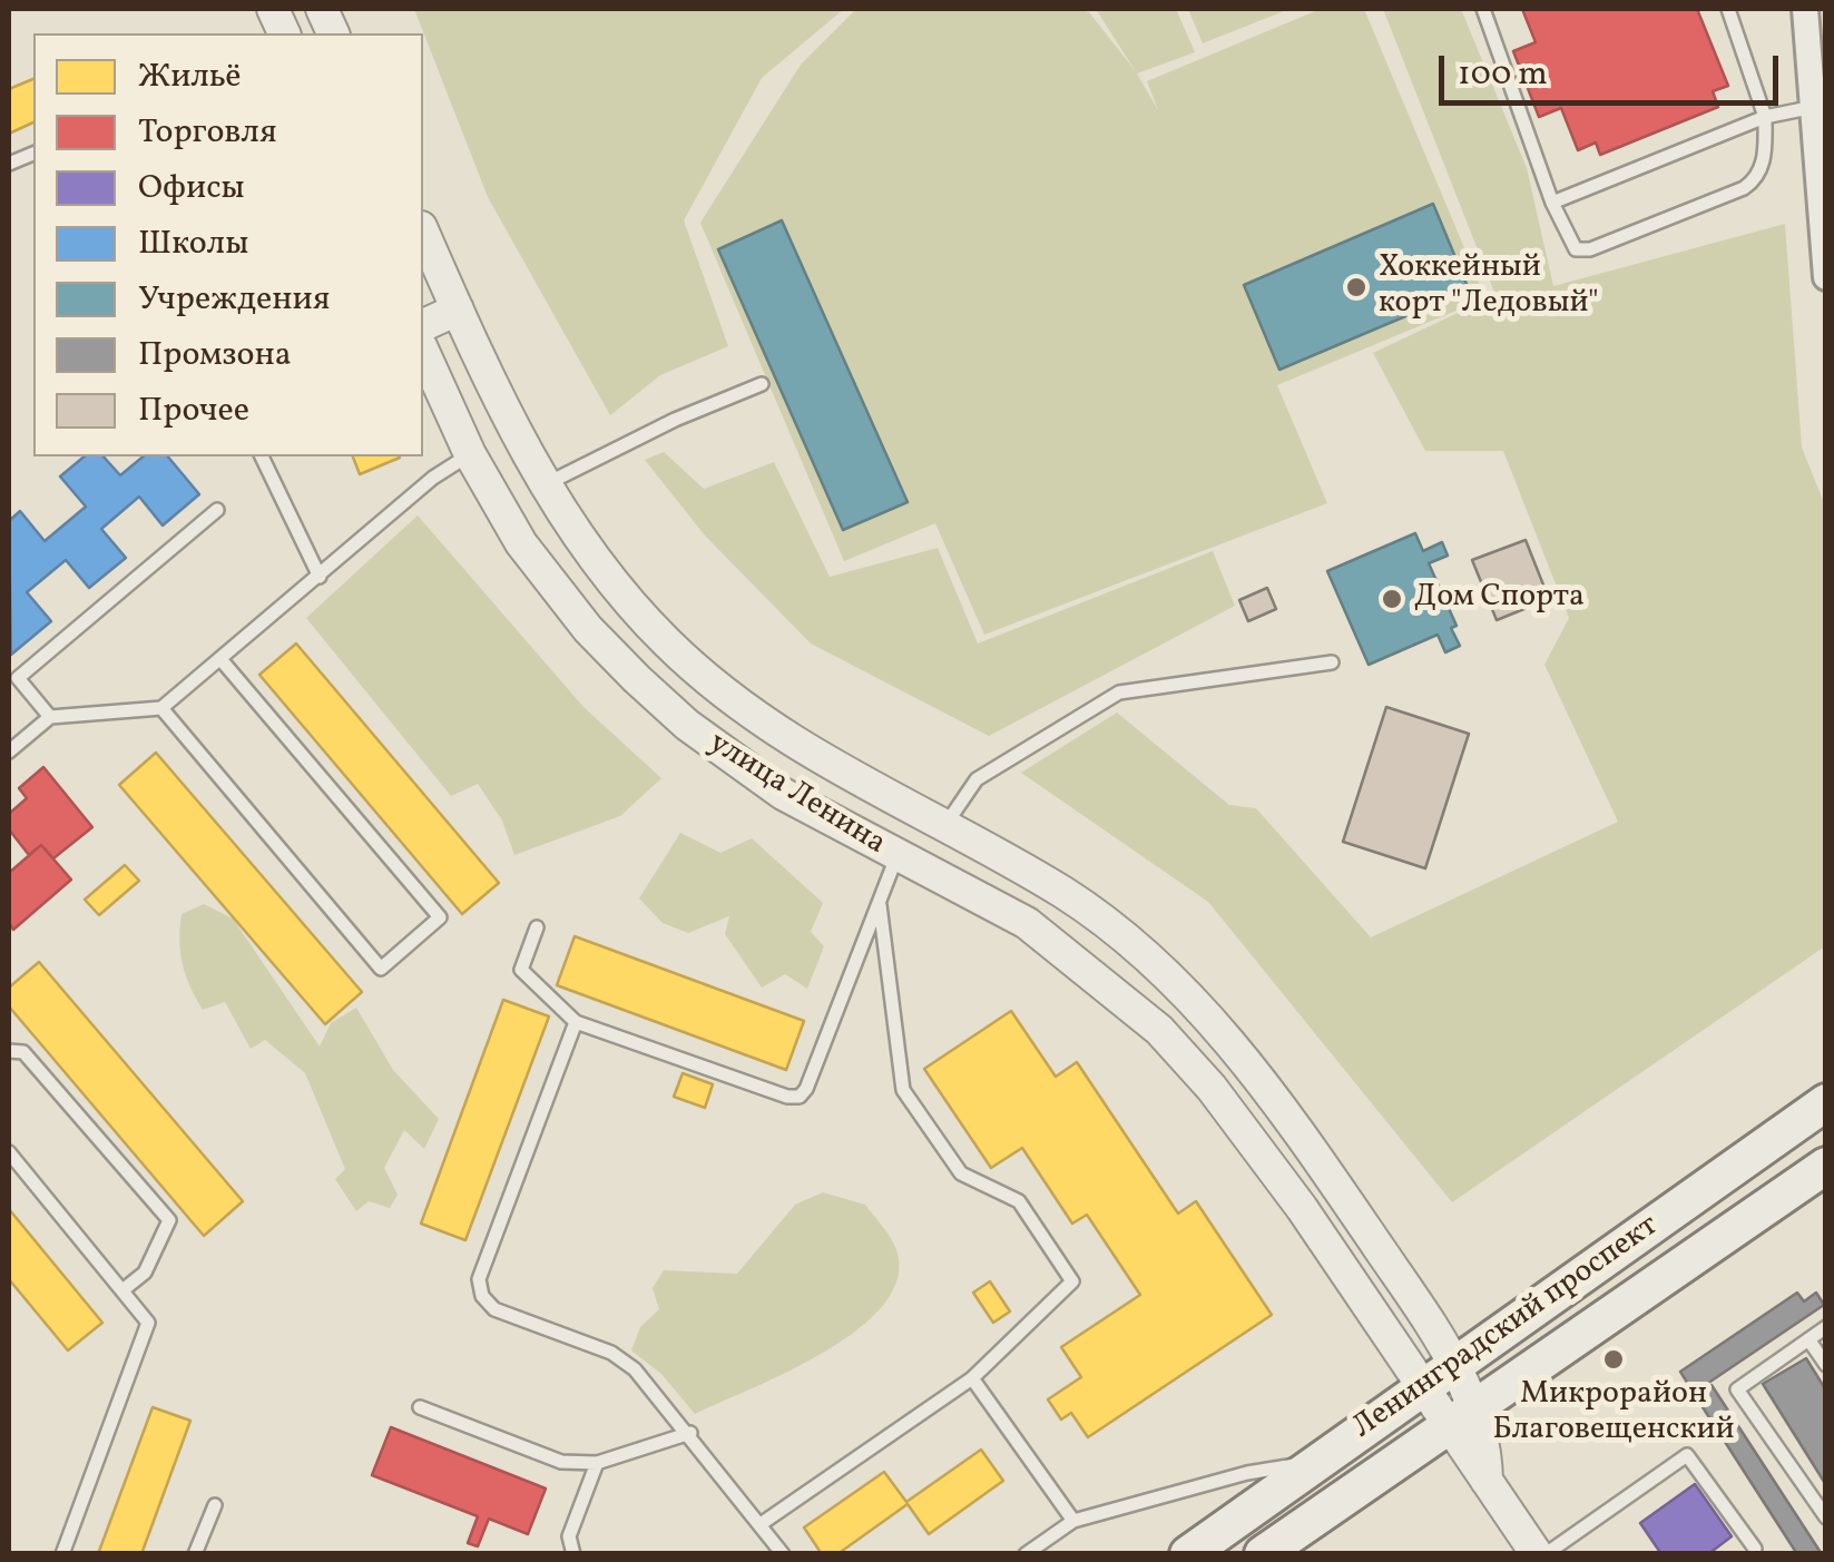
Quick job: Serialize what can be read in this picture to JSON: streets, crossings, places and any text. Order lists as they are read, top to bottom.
{
  "streets": {
    "main road": ["Ленинградский проспект"],
    "street": ["улица Ленина"]
  },
  "crossings": [
    ["улица Ленина", "Ленинградский проспект"]
  ],
  "places": ["Хоккейный корт \"Ледовый\"", "Дом Спорта", "Микрорайон Благовещенский"],
  "legend": [
    "Жильё",
    "Торговля",
    "Офисы",
    "Школы",
    "Учреждения",
    "Промзона",
    "Прочее"
  ],
  "scale_bar": "100 m"
}
